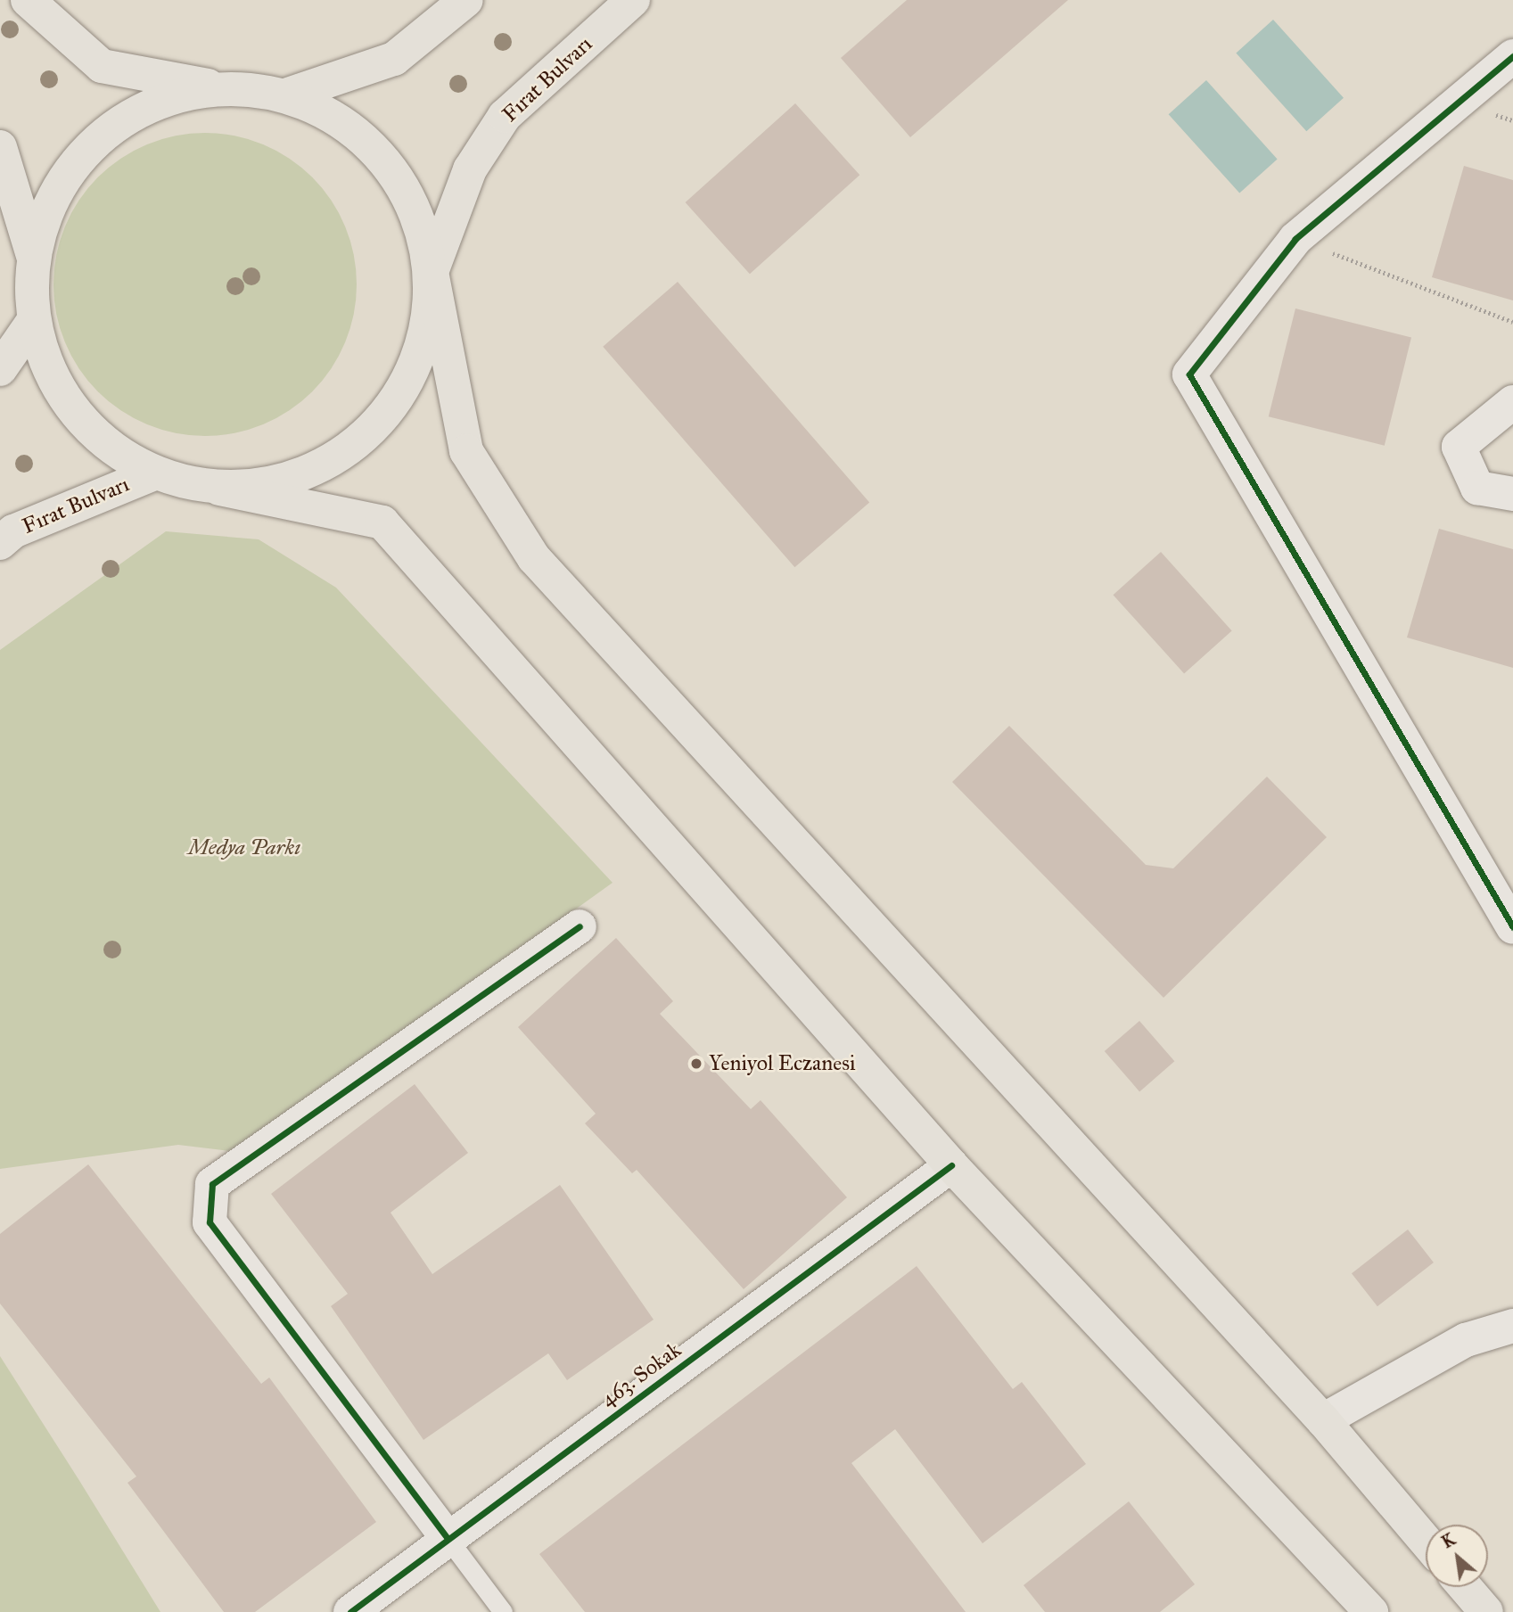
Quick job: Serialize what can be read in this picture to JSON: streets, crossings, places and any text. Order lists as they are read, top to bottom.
{
  "streets": {
    "main road": ["Fırat Bulvarı"],
    "street": ["463. Sokak"]
  },
  "parks": ["Medya Parkı"],
  "places": ["Yeniyol Eczanesi"],
  "north": "top left"
}
